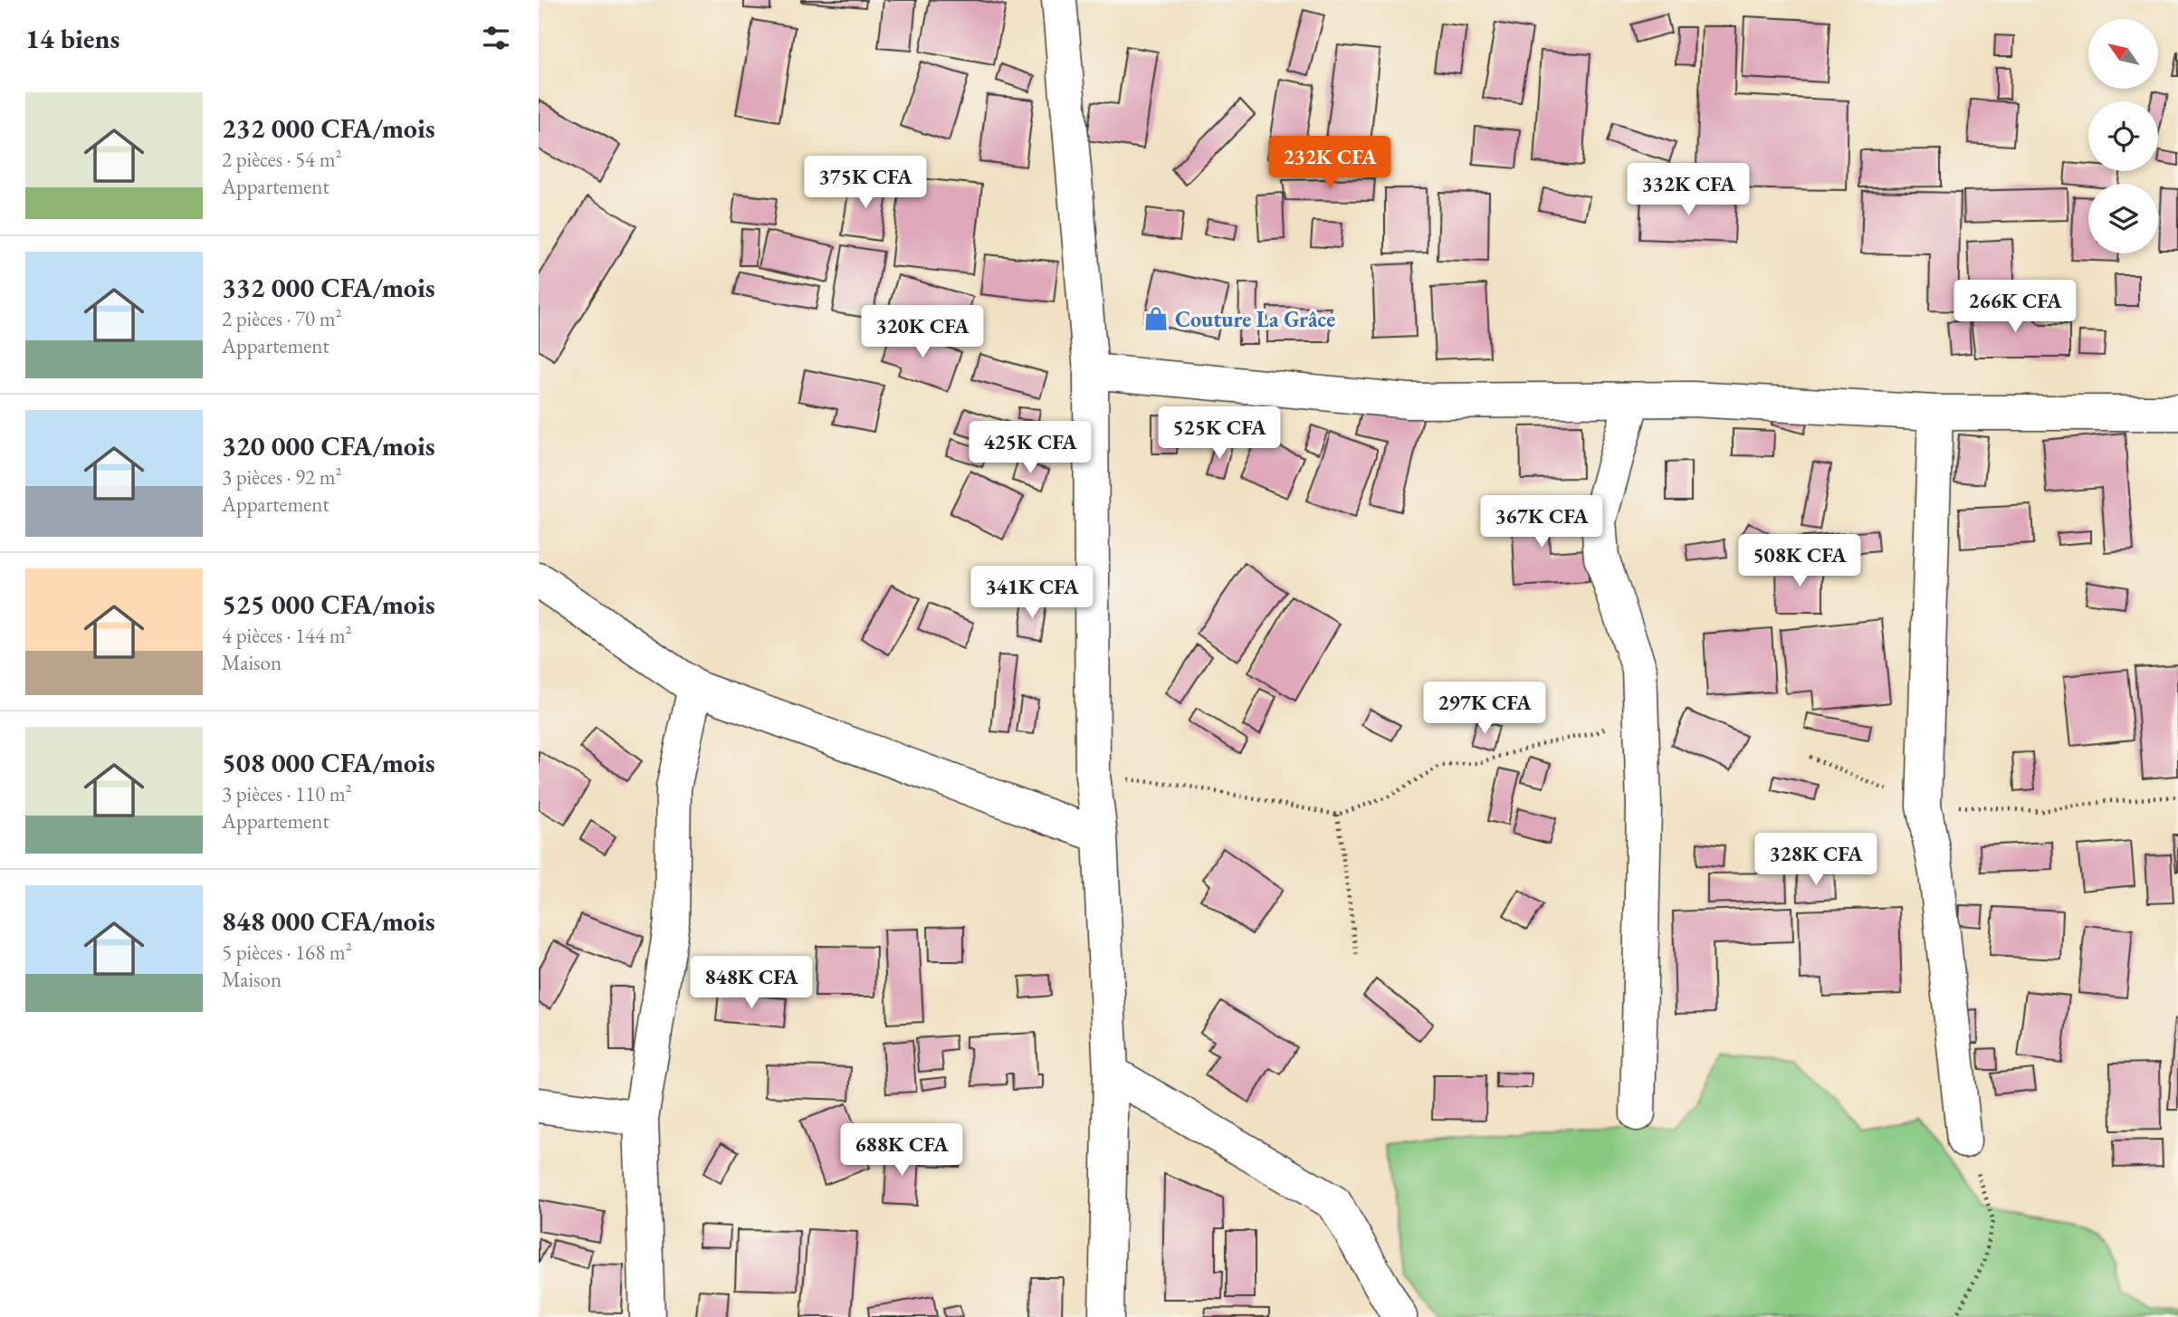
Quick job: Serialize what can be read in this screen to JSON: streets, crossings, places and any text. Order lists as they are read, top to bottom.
{
  "places": {
    "shop": ["Couture La Grâce"]
  },
  "north": "top left",
  "page": {
    "heading": "14 biens",
    "list": [
      {
        "name": "232 000 CFA/mois",
        "note": "2 pièces · 54 m² · Appartement"
      },
      {
        "name": "332 000 CFA/mois",
        "note": "2 pièces · 70 m² · Appartement"
      },
      {
        "name": "320 000 CFA/mois",
        "note": "3 pièces · 92 m² · Appartement"
      },
      {
        "name": "525 000 CFA/mois",
        "note": "4 pièces · 144 m² · Maison"
      },
      {
        "name": "508 000 CFA/mois",
        "note": "3 pièces · 110 m² · Appartement"
      },
      {
        "name": "848 000 CFA/mois",
        "note": "5 pièces · 168 m² · Maison"
      }
    ],
    "price": [
      "232K CFA",
      "375K CFA",
      "332K CFA",
      "266K CFA",
      "320K CFA",
      "525K CFA",
      "425K CFA",
      "367K CFA",
      "508K CFA",
      "341K CFA",
      "297K CFA",
      "328K CFA",
      "848K CFA",
      "688K CFA"
    ]
  }
}
